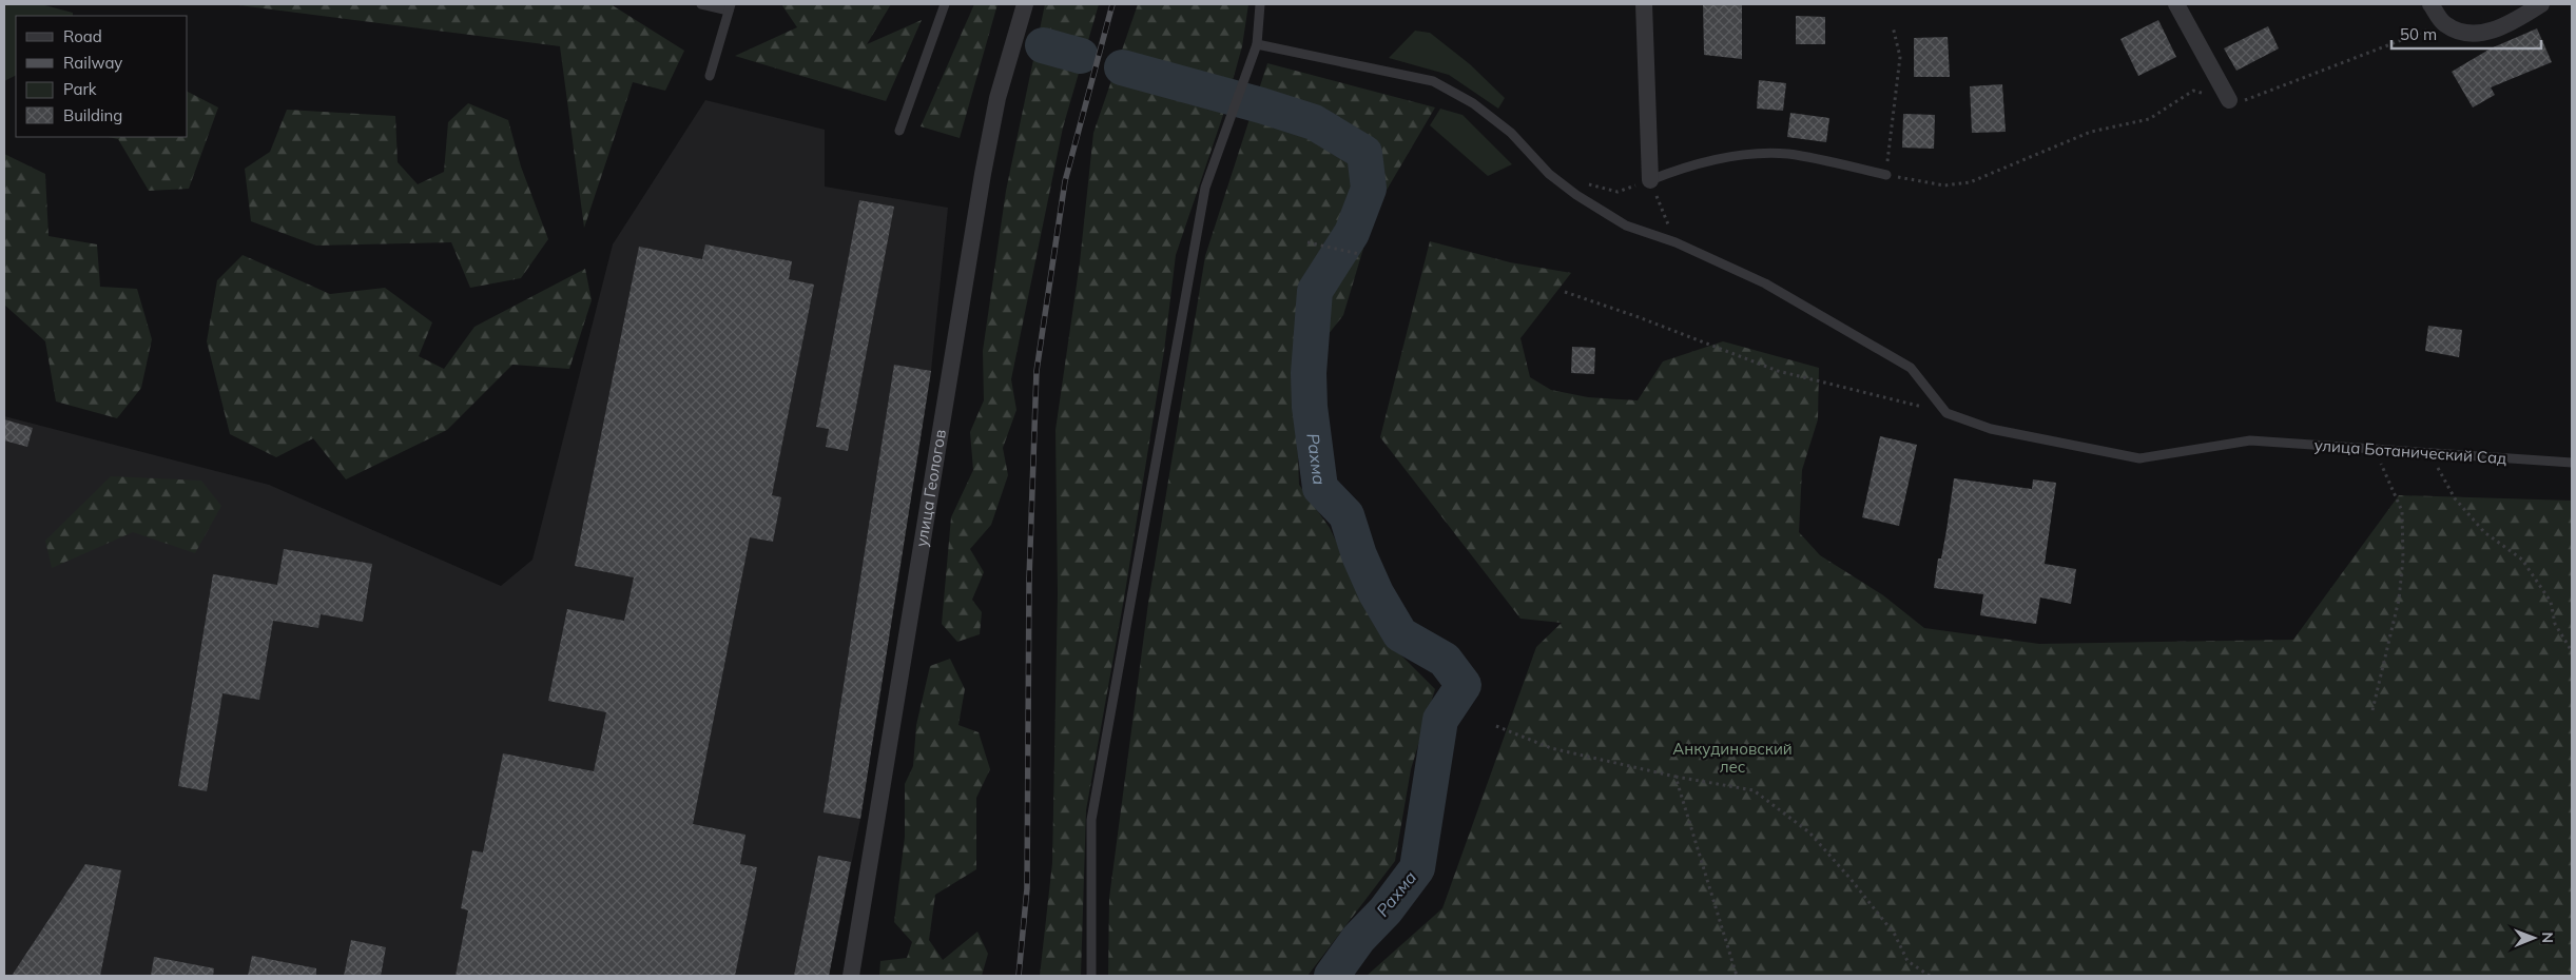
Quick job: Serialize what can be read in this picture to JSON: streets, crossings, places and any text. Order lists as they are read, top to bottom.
{
  "streets": {
    "street": ["улица Геологов"],
    "lane": ["улица Ботанический Сад"]
  },
  "water": ["Рахма"],
  "parks": ["Анкудиновский лес"],
  "legend": [
    "Road",
    "Railway",
    "Park",
    "Building"
  ],
  "scale_bar": "50 m",
  "north": "right"
}
